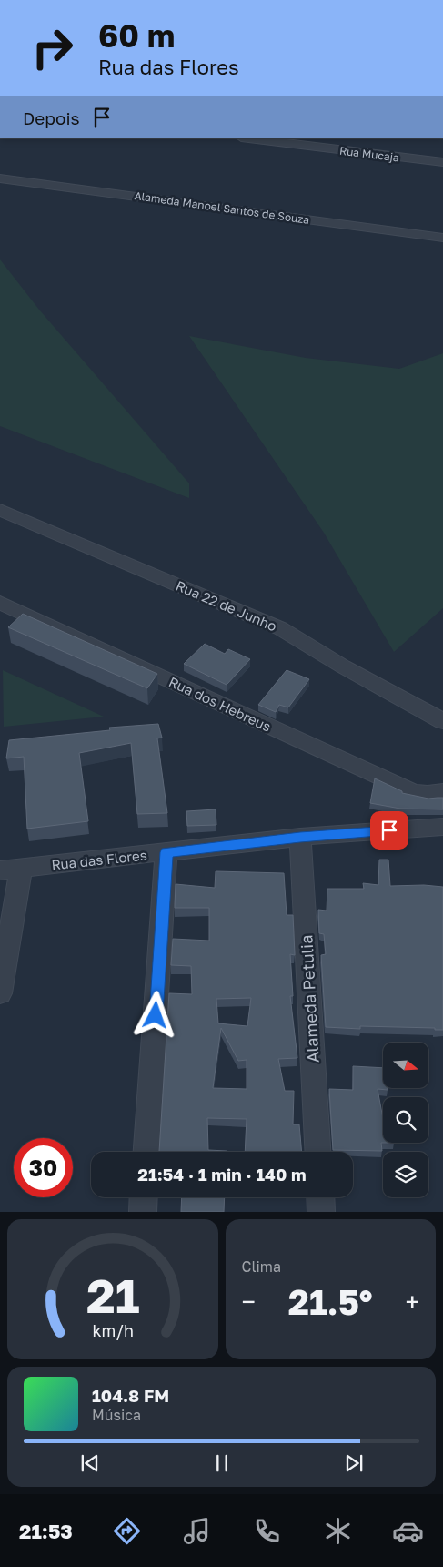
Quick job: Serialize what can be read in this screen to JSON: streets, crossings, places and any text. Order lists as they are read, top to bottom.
{
  "streets": {
    "street": [
      "Rua Mucaja",
      "Alameda Manoel Santos de Souza",
      "Rua 22 de Junho",
      "Rua dos Hebreus",
      "Rua das Flores",
      "Alameda Petulia"
    ]
  },
  "crossings": [
    ["Rua das Flores", "Alameda Petulia"]
  ],
  "north": "right",
  "page": {
    "turn": ["60 m", "Rua das Flores"],
    "then": "Depois",
    "limit": "30",
    "trip": "21:54 · 1 min · 140 m",
    "tile": "Clima",
    "heat": ["−", "21.5°", "+"],
    "song": ["104.8 FM", "Música"],
    "tabs": "21:53",
    "gauge": ["21", "km/h"]
  }
}
